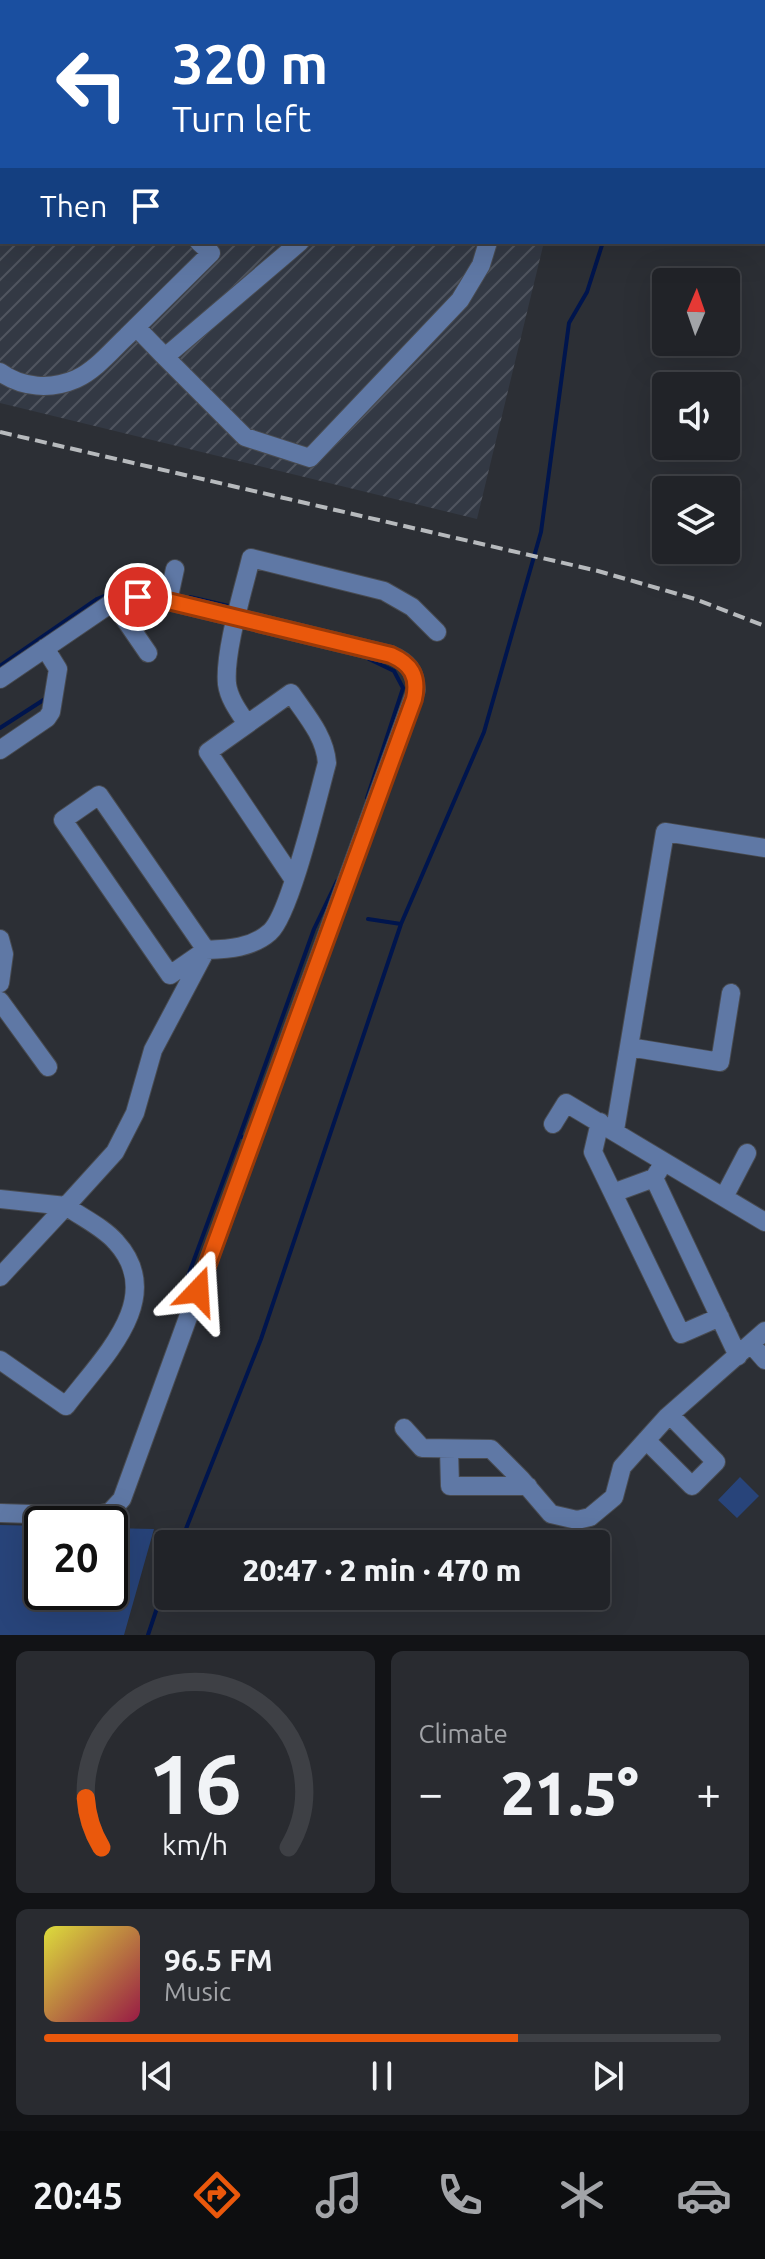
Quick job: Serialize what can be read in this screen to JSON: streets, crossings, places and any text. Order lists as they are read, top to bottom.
{
  "north": "top",
  "page": {
    "turn": ["320 m", "Turn left"],
    "then": "Then",
    "limit": "20",
    "trip": "20:47 · 2 min · 470 m",
    "tile": "Climate",
    "heat": ["−", "21.5°", "+"],
    "song": ["96.5 FM", "Music"],
    "tabs": "20:45",
    "gauge": ["16", "km/h"]
  }
}
